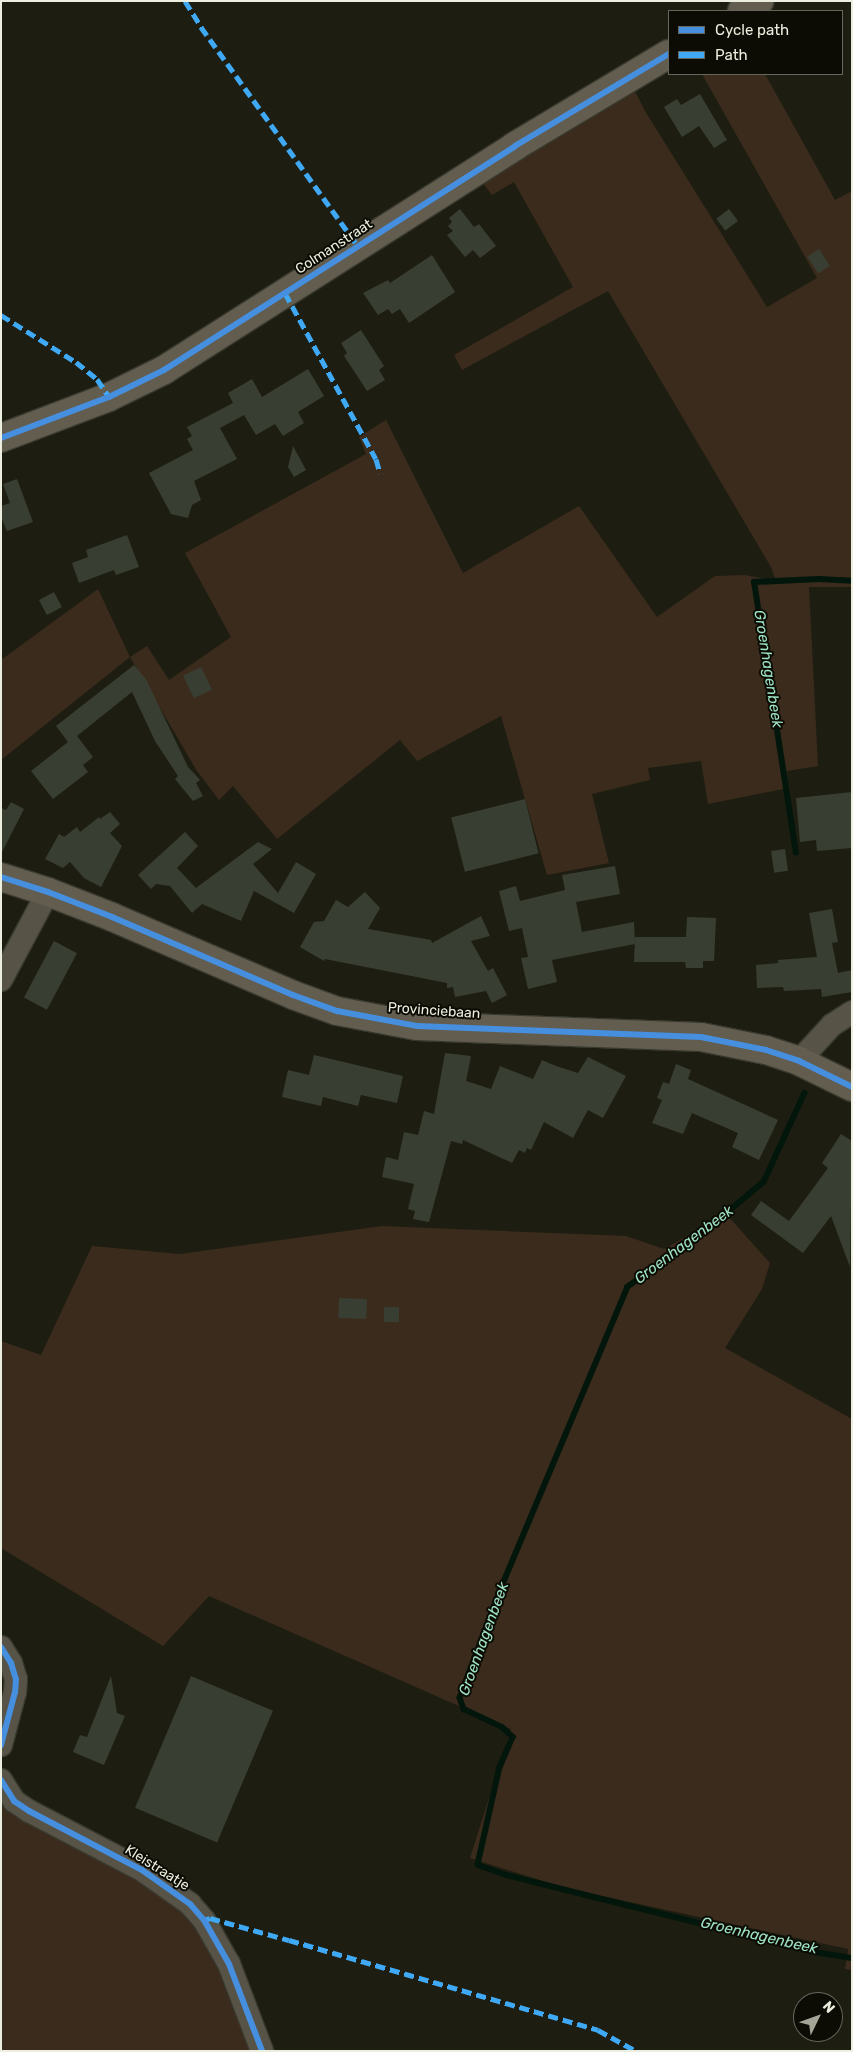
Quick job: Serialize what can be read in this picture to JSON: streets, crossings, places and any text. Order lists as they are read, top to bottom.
{
  "streets": {
    "main road": ["Colmanstraat", "Provinciebaan"],
    "street": ["Kleistraatje"]
  },
  "water": ["Groenhagenbeek"],
  "legend": ["Cycle path", "Path"],
  "north": "top right"
}
